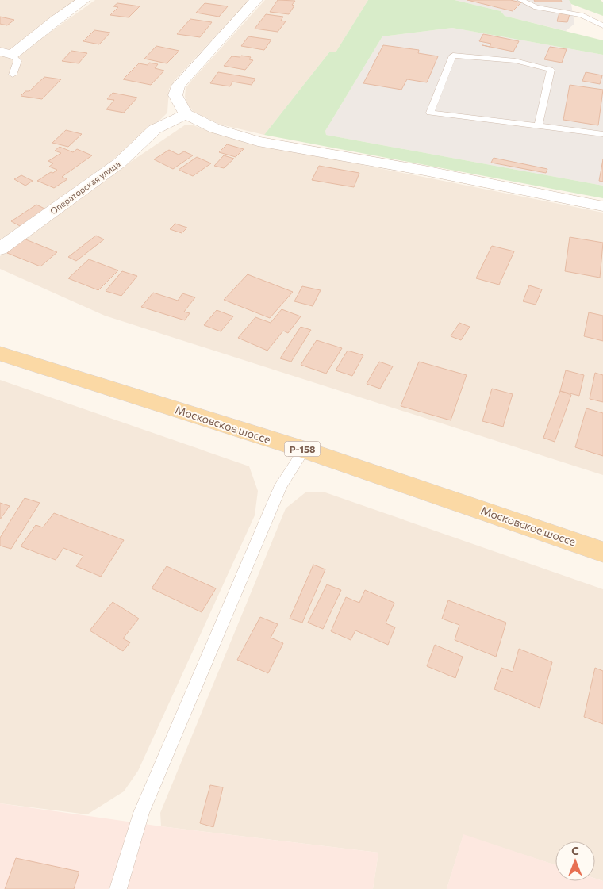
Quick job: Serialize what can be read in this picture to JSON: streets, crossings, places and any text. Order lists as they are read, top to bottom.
{
  "streets": {
    "main road": ["Московское шоссе", "Р-158"],
    "street": ["Операторская улица"]
  },
  "north": "top"
}
